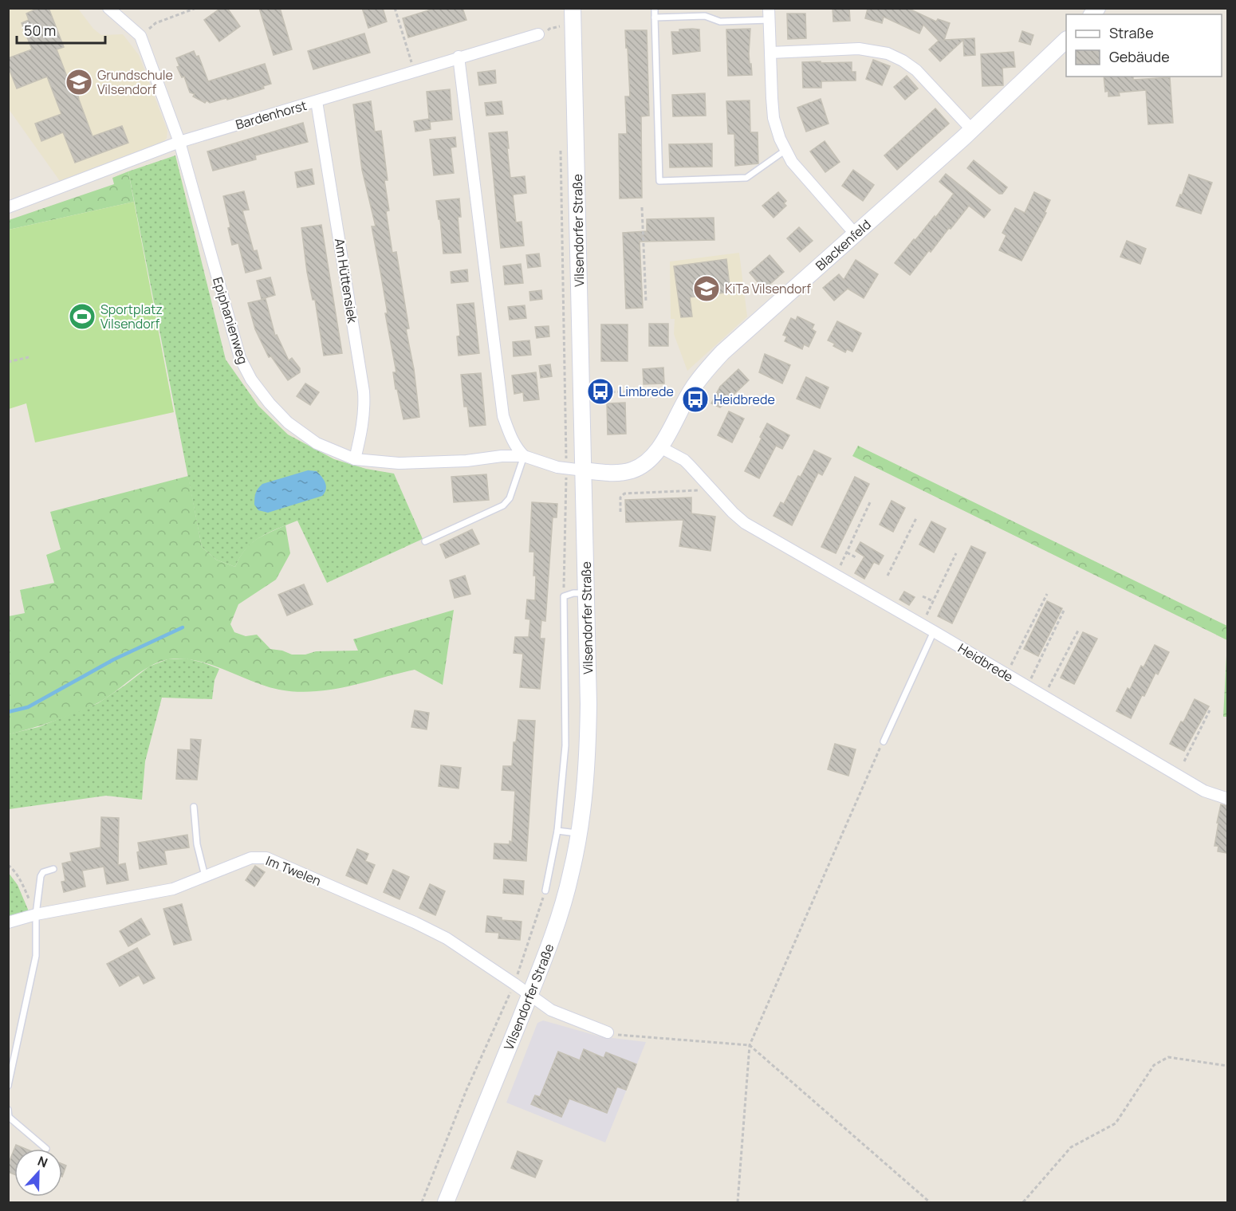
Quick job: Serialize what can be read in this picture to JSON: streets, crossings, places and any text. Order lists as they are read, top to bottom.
{
  "streets": {
    "main road": ["Vilsendorfer Straße", "Blackenfeld"],
    "street": [
      "Bardenhorst",
      "Am Hüttensiek",
      "Epiphanienweg",
      "Heidbrede",
      "Im Twelen"
    ]
  },
  "crossings": [
    ["Bardenhorst", "Am Hüttensiek"],
    ["Bardenhorst", "Epiphanienweg"],
    ["Vilsendorfer Straße", "Blackenfeld"],
    ["Vilsendorfer Straße", "Epiphanienweg"],
    ["Vilsendorfer Straße", "Im Twelen"],
    ["Blackenfeld", "Epiphanienweg"],
    ["Blackenfeld", "Heidbrede"],
    ["Am Hüttensiek", "Epiphanienweg"]
  ],
  "places": {
    "school or university": ["Grundschule Vilsendorf", "KiTa Vilsendorf"],
    "sports": ["Sportplatz Vilsendorf"],
    "bus stop": ["Limbrede", "Heidbrede"]
  },
  "legend": ["Straße", "Gebäude"],
  "scale_bar": "50 m",
  "north": "top"
}
